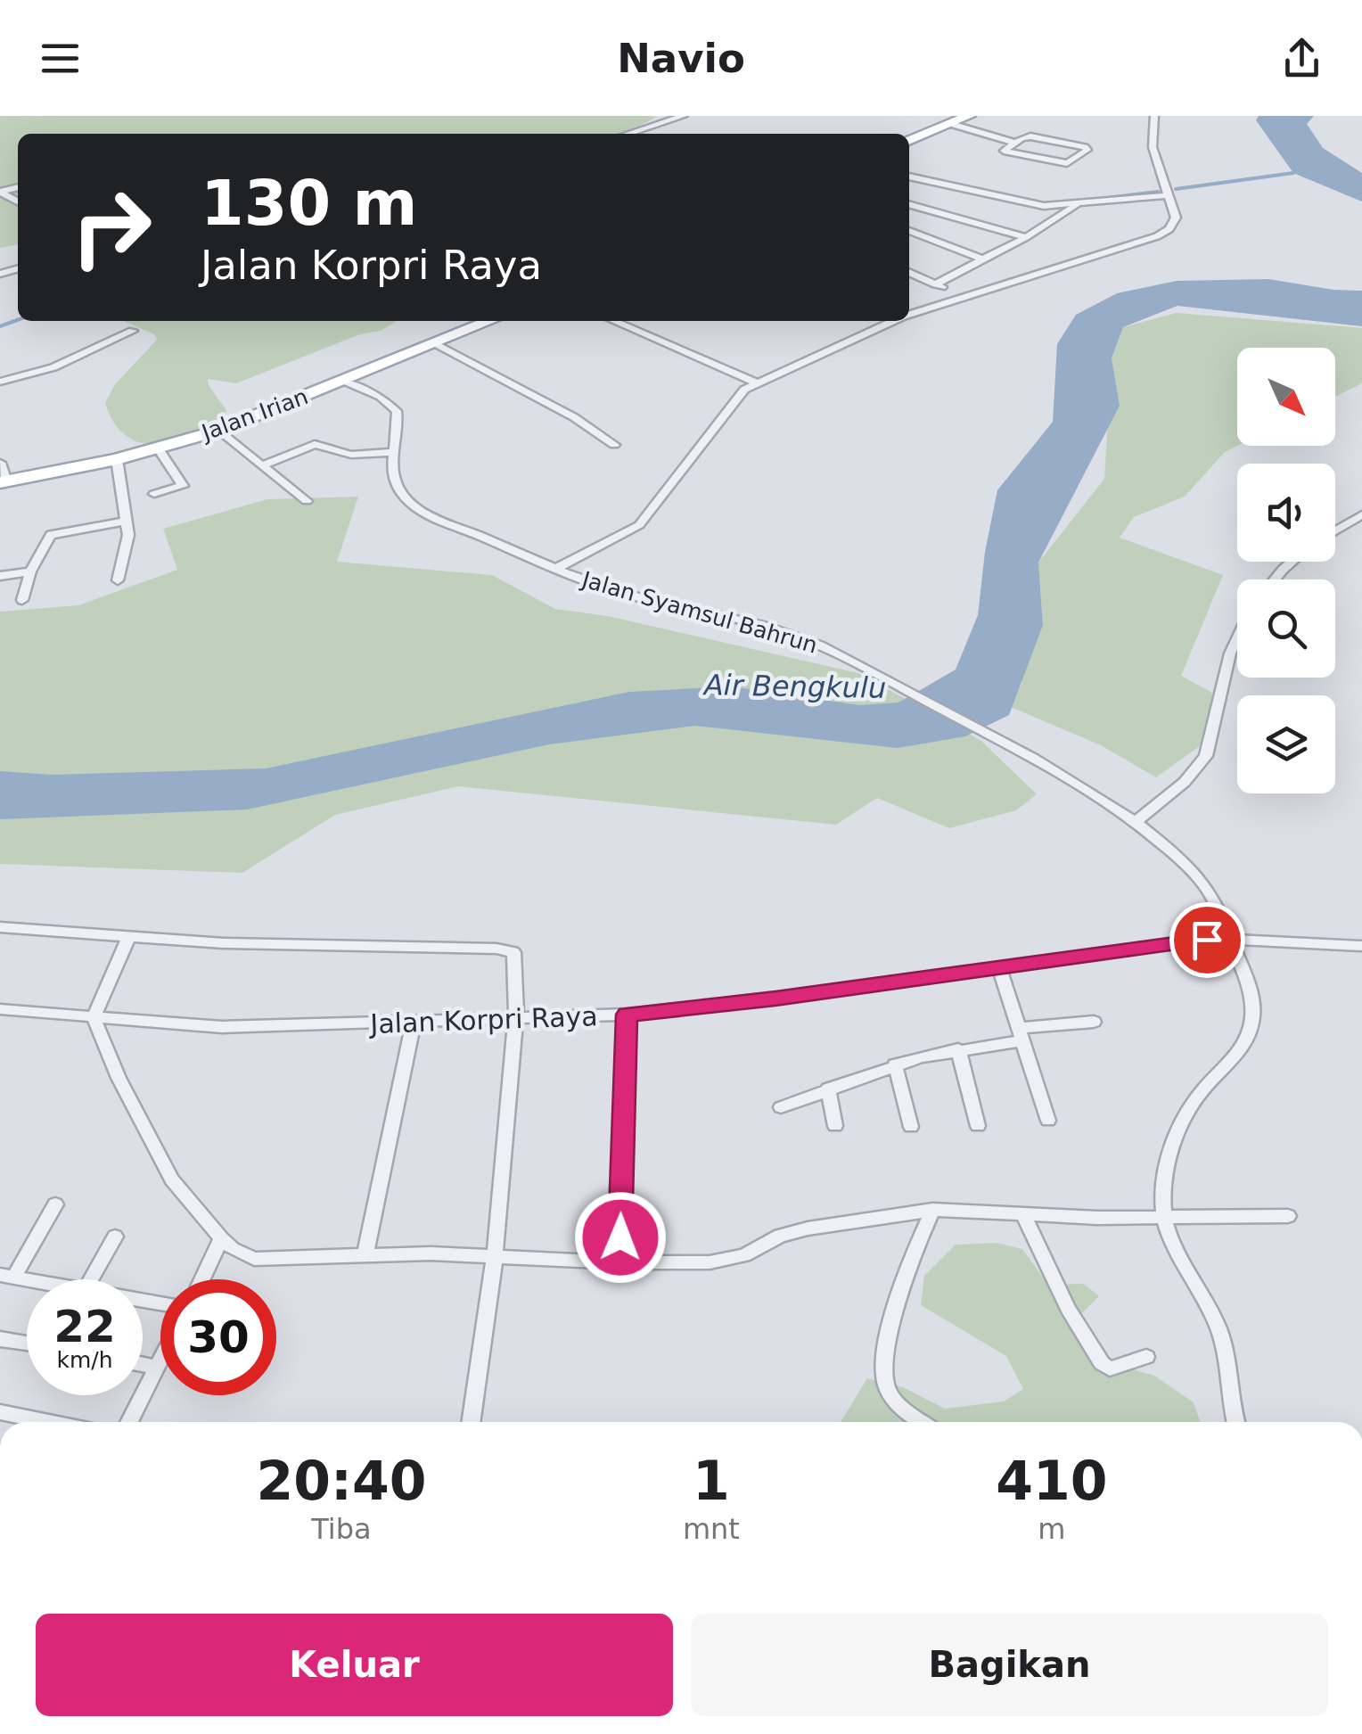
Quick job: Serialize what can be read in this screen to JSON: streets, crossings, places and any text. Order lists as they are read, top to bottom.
{
  "streets": {
    "main road": ["Jalan Irian"],
    "street": ["Jalan Syamsul Bahrun", "Jalan Korpri Raya"]
  },
  "crossings": [
    ["Jalan Irian", "Jalan Syamsul Bahrun"]
  ],
  "water": ["Air Bengkulu"],
  "north": "bottom right",
  "page": {
    "header": "Navio",
    "turn": ["130 m", "Jalan Korpri Raya"],
    "speed": "22 km/h",
    "limit": "30",
    "eta": [
      "20:40",
      "Tiba",
      "1",
      "mnt",
      "410",
      "m"
    ],
    "buttons": ["Keluar", "Bagikan"]
  }
}
